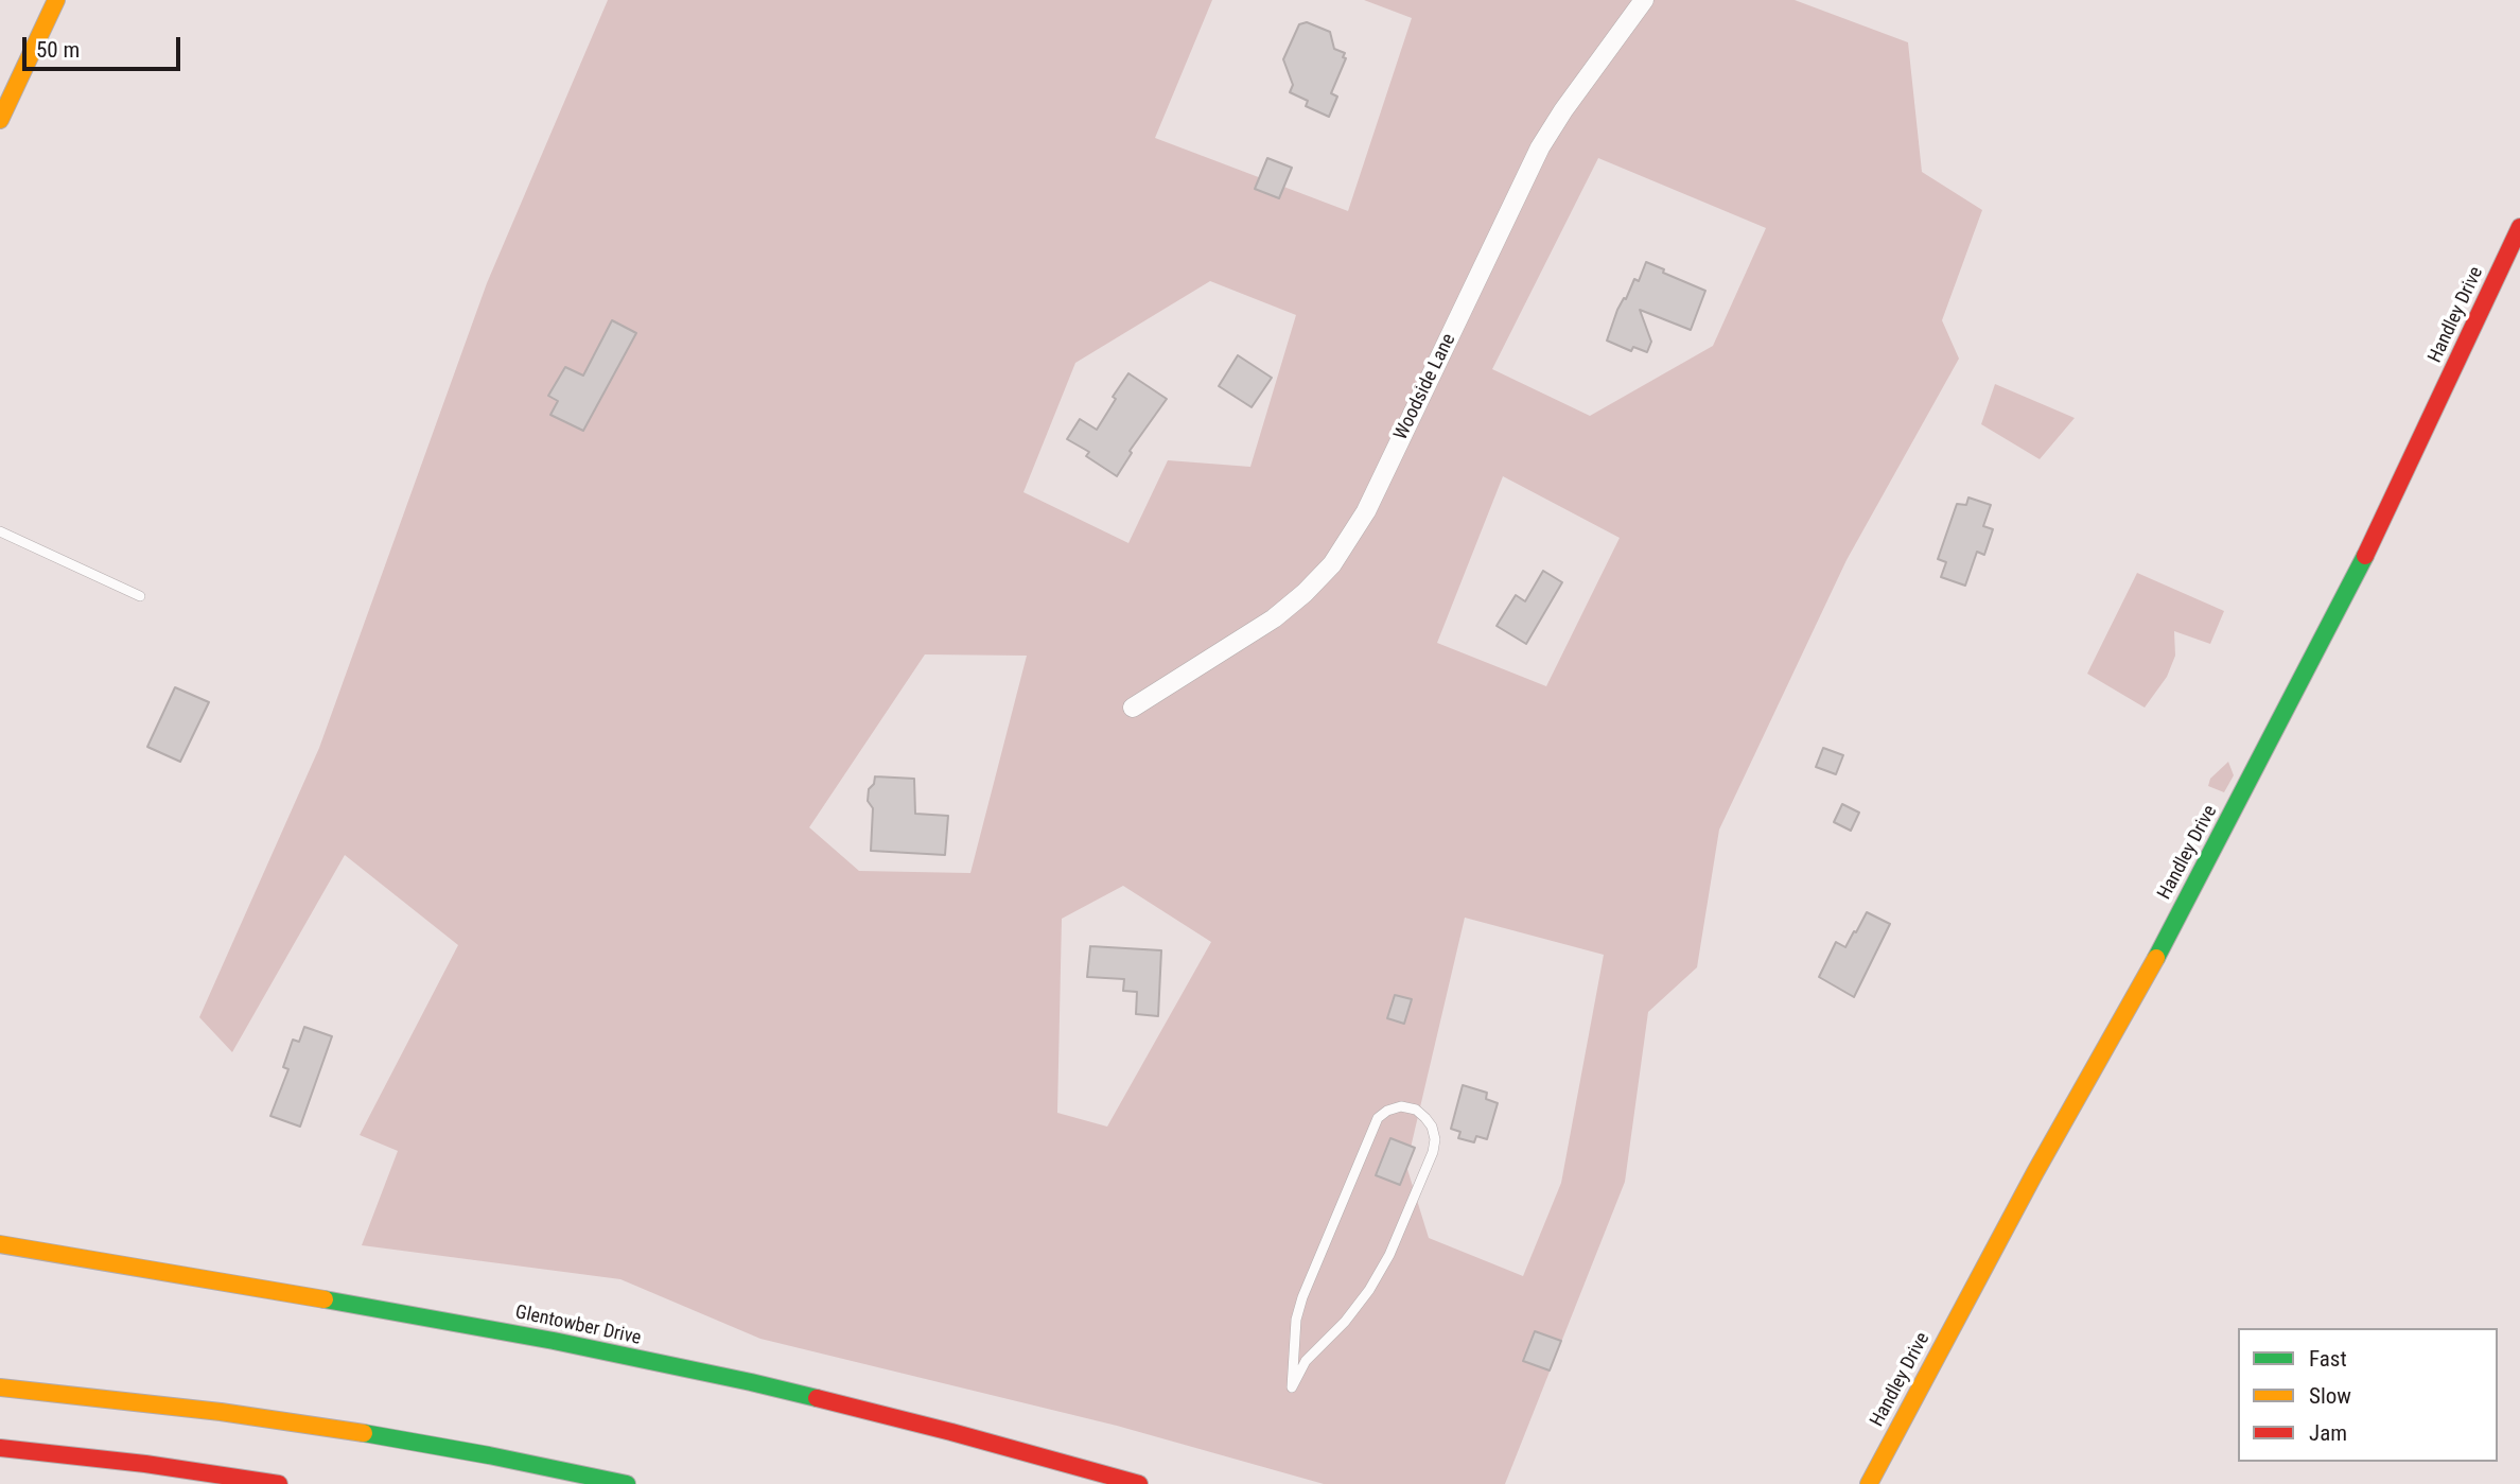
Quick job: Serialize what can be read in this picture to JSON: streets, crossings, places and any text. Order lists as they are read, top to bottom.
{
  "streets": {
    "main road": ["Handley Drive", "Glentowber Drive"],
    "street": ["Woodside Lane"]
  },
  "legend": ["Fast", "Slow", "Jam"],
  "scale_bar": "50 m"
}
